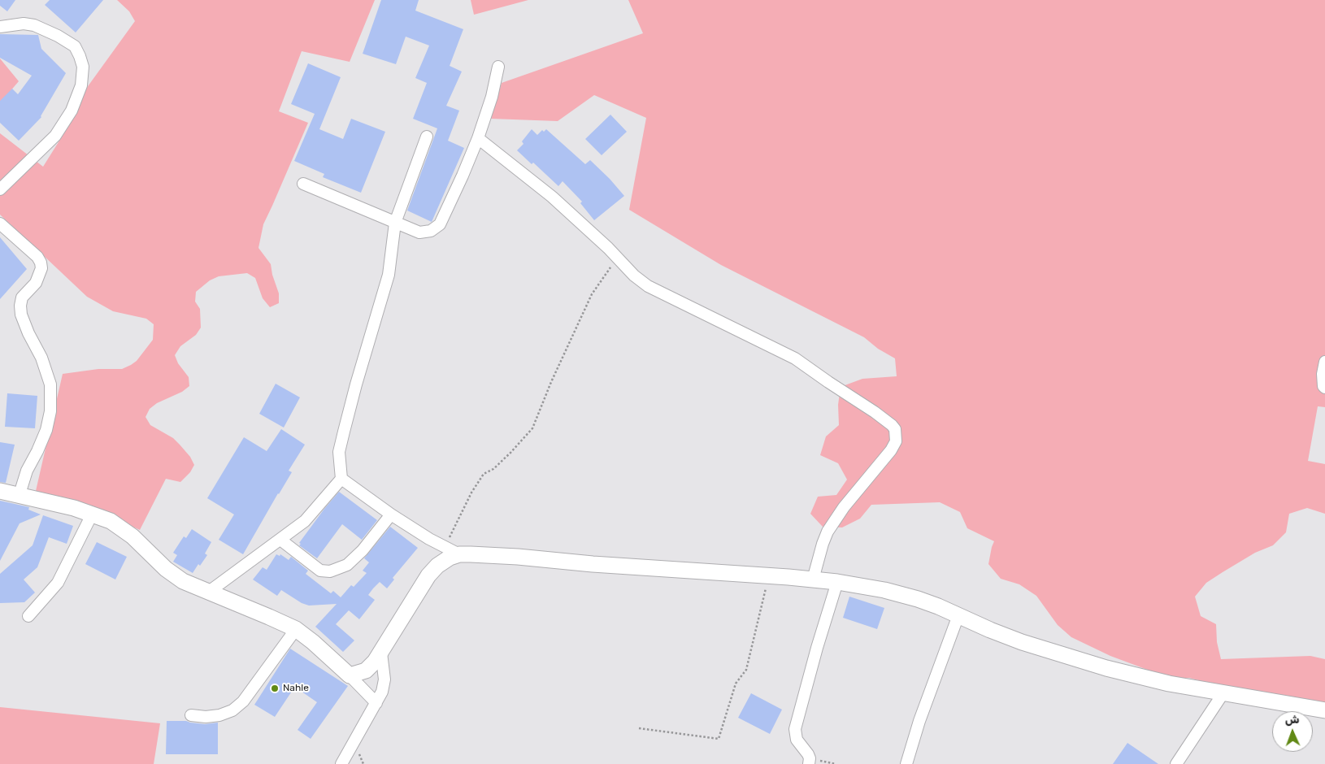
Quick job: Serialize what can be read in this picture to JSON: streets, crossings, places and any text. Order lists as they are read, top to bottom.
{
  "places": ["Nahle"],
  "north": "top"
}
